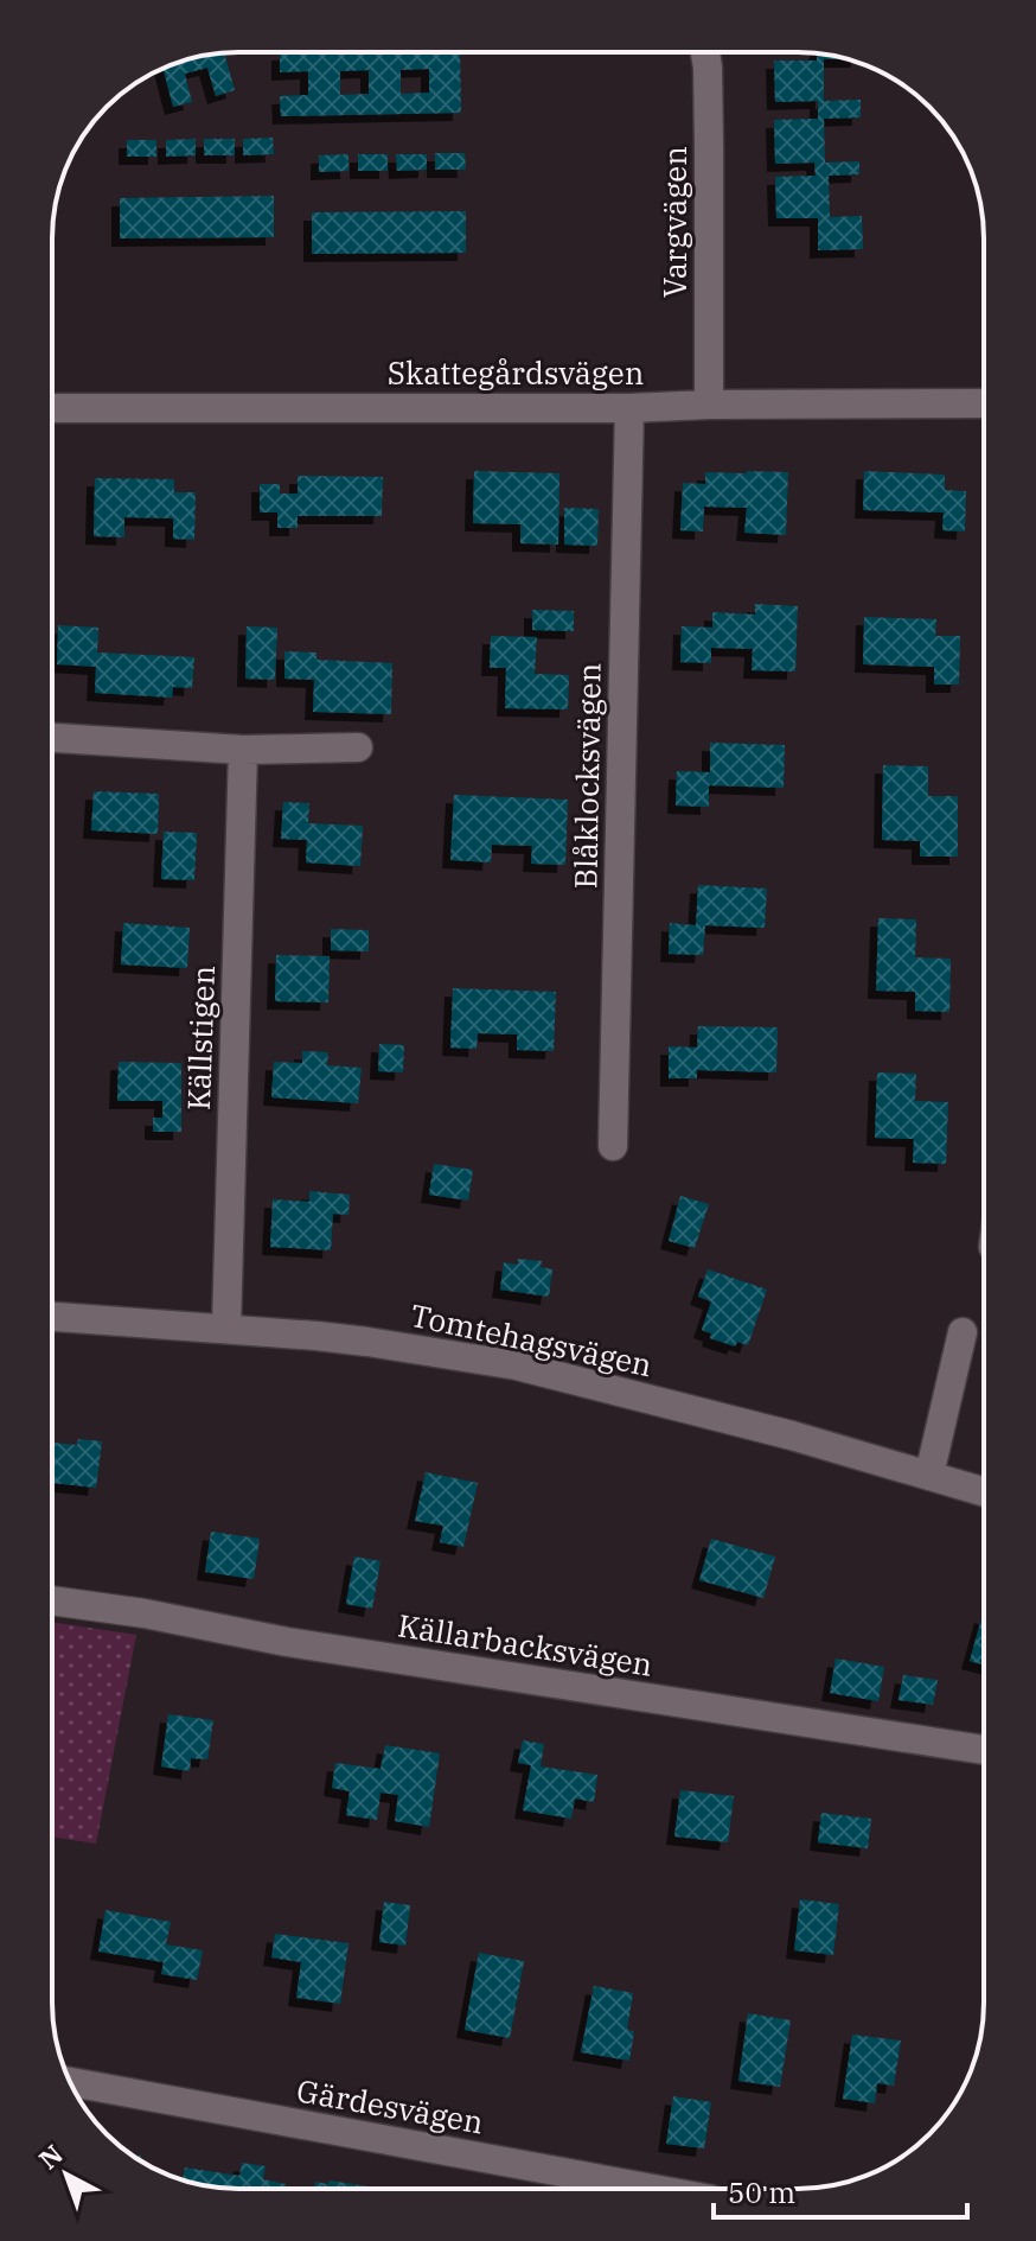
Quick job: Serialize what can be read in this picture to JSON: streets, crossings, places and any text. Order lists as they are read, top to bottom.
{
  "streets": {
    "street": [
      "Vargvägen",
      "Skattegårdsvägen",
      "Blåklocksvägen",
      "Källstigen",
      "Tomtehagsvägen",
      "Källarbacksvägen",
      "Gärdesvägen"
    ]
  },
  "crossings": [
    ["Vargvägen", "Skattegårdsvägen"],
    ["Skattegårdsvägen", "Blåklocksvägen"],
    ["Källstigen", "Tomtehagsvägen"]
  ],
  "scale_bar": "50 m",
  "north": "top left"
}
